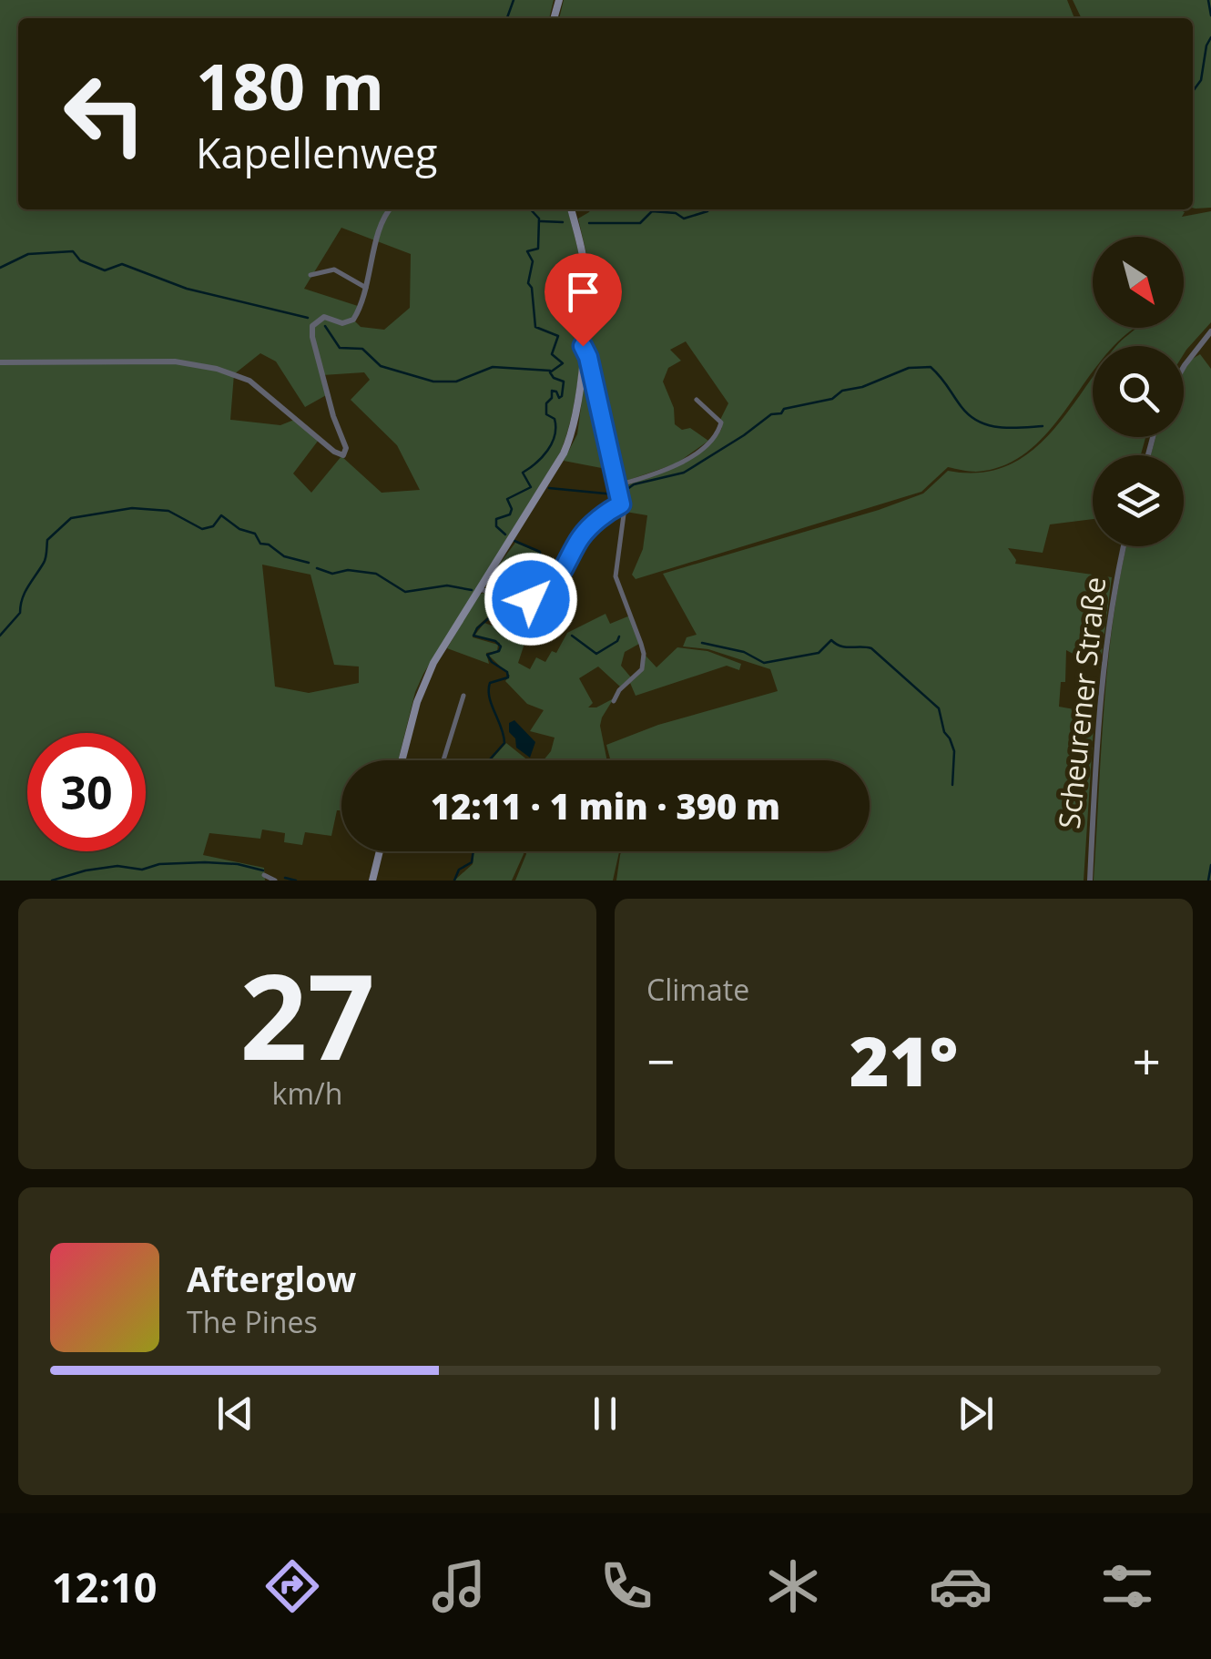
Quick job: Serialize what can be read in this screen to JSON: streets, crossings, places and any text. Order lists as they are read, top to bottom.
{
  "streets": {
    "street": ["Scheurener Straße"]
  },
  "north": "bottom right",
  "page": {
    "turn": ["180 m", "Kapellenweg"],
    "limit": "30",
    "trip": "12:11 · 1 min · 390 m",
    "tile": [
      ["27", "km/h"],
      "Climate"
    ],
    "heat": ["−", "21°", "+"],
    "song": ["Afterglow", "The Pines"],
    "tabs": "12:10"
  }
}
